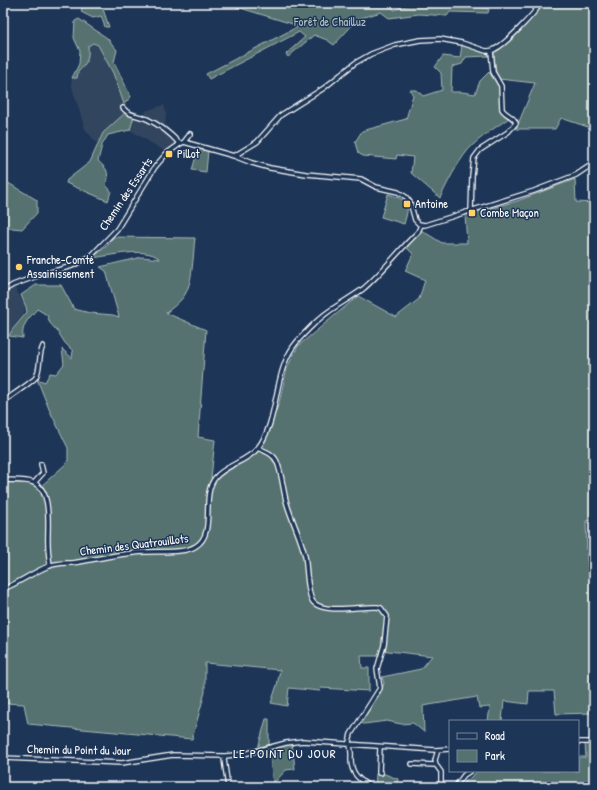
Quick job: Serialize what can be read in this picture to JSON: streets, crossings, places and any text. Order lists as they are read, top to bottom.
{
  "streets": {
    "street": ["Chemin des Essarts", "Chemin des Quatrouillots", "Chemin du Point du Jour"]
  },
  "districts": ["LE POINT DU JOUR"],
  "parks": ["Forêt de Chailluz"],
  "places": {
    "transit": ["Pillot", "Antoine", "Combe Maçon"],
    "other": ["Franche-Comté Assainissement"]
  },
  "legend": ["Road", "Park"]
}
